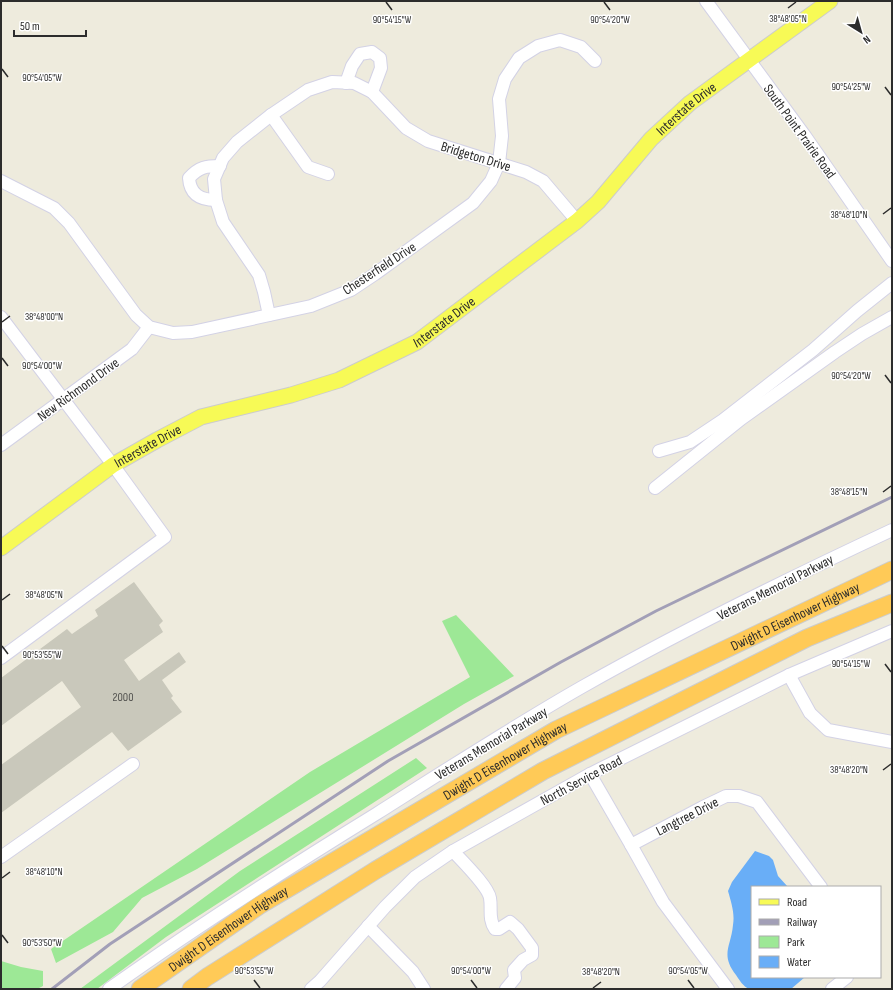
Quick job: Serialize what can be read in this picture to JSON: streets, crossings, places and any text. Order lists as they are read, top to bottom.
{
  "streets": {
    "highway": ["Dwight D Eisenhower Highway"],
    "main road": ["Interstate Drive"],
    "street": [
      "South Point Prairie Road",
      "Bridgeton Drive",
      "Chesterfield Drive",
      "New Richmond Drive",
      "Veterans Memorial Parkway",
      "North Service Road",
      "Langtree Drive"
    ]
  },
  "crossings": [
    ["Interstate Drive", "South Point Prairie Road"],
    ["Interstate Drive", "Bridgeton Drive"],
    ["Bridgeton Drive", "Chesterfield Drive"],
    ["Chesterfield Drive", "New Richmond Drive"]
  ],
  "house_numbers": ["2000"],
  "legend": [
    "Road",
    "Railway",
    "Park",
    "Water"
  ],
  "scale_bar": "50 m",
  "north": "bottom right",
  "coordinates": [
    "38°48'05\"N",
    "90°54'15\"W",
    "90°54'20\"W",
    "90°54'05\"W",
    "90°54'25\"W",
    "38°48'10\"N",
    "38°48'00\"N",
    "90°54'00\"W",
    "38°48'15\"N",
    "90°53'55\"W",
    "38°48'20\"N",
    "90°53'50\"W"
  ]
}
